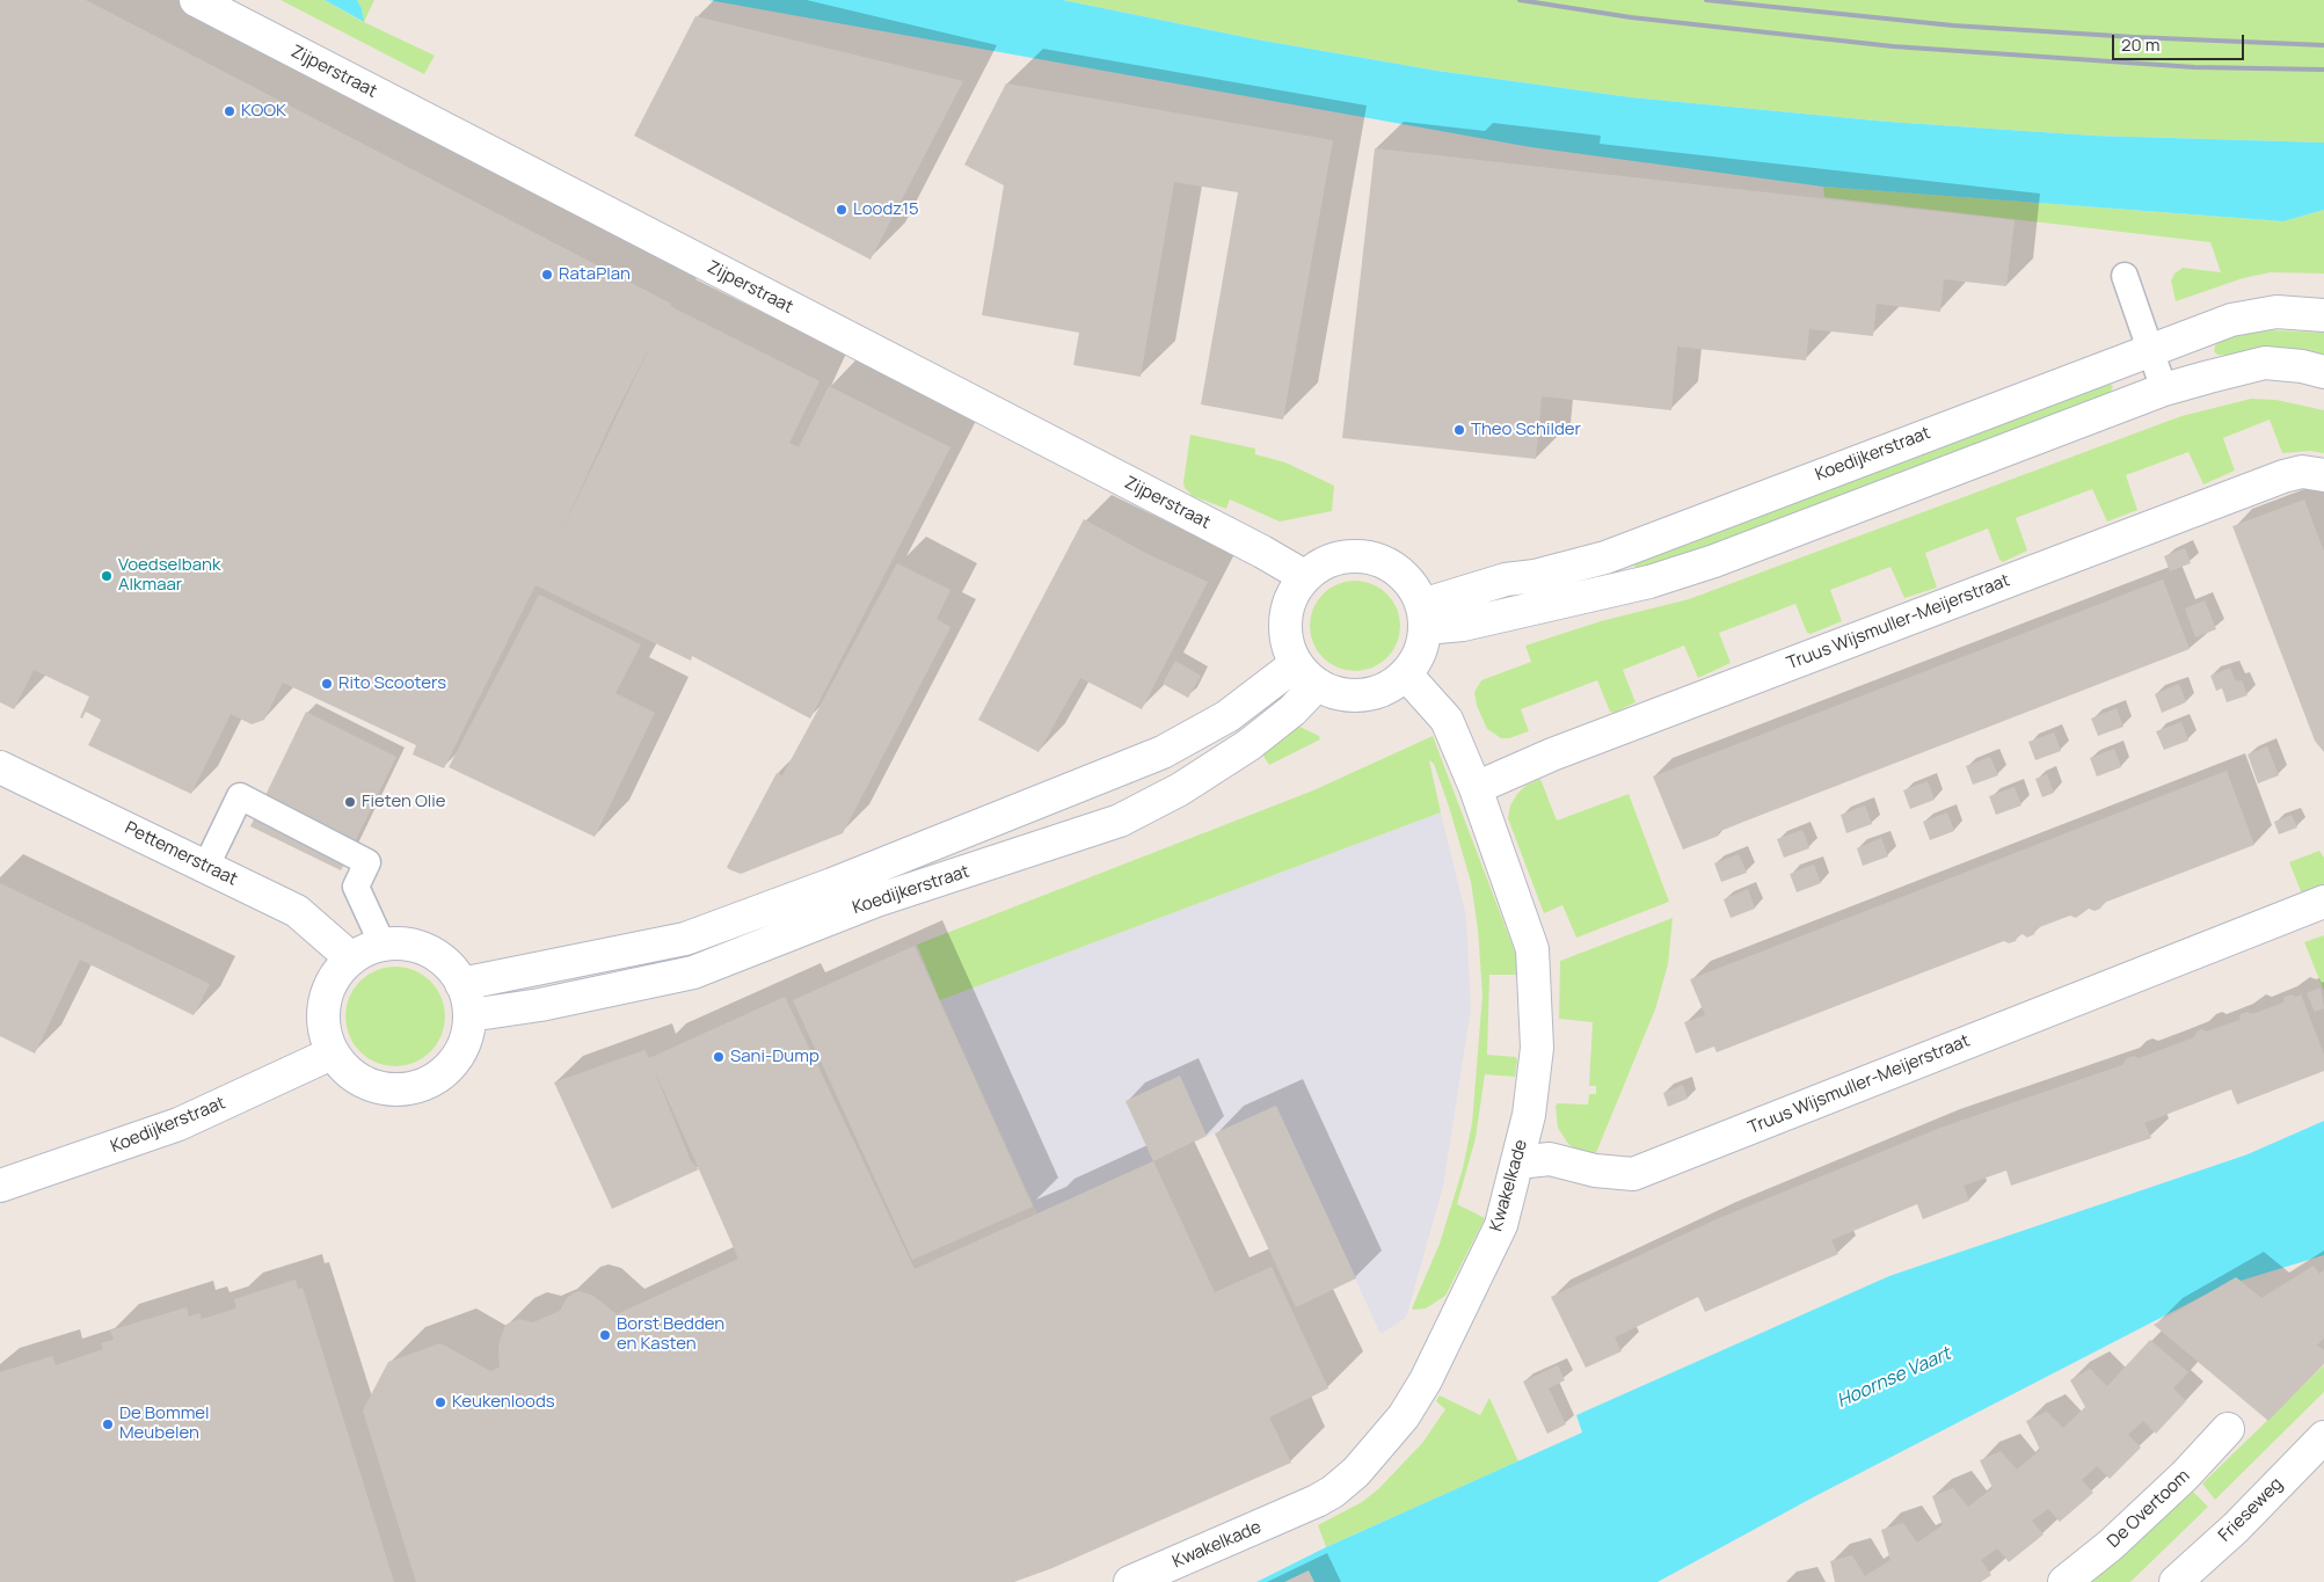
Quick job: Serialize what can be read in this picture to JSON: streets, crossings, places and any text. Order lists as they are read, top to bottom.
{
  "streets": {
    "street": [
      "Zijperstraat",
      "Koedijkerstraat",
      "Truus Wijsmuller-Meijerstraat",
      "Pettemerstraat",
      "Kwakelkade",
      "De Overtoom",
      "Frieseweg"
    ]
  },
  "crossings": [
    ["Zijperstraat", "Koedijkerstraat"],
    ["Zijperstraat", "Kwakelkade"],
    ["Koedijkerstraat", "Pettemerstraat"],
    ["Koedijkerstraat", "Kwakelkade"],
    ["Truus Wijsmuller-Meijerstraat", "Kwakelkade"]
  ],
  "water": ["Hoornse Vaart"],
  "places": [
    "KOOK",
    "Loodz15",
    "RataPlan",
    "Theo Schilder",
    "Voedselbank Alkmaar",
    "Rito Scooters",
    "Fieten Olie",
    "Sani-Dump",
    "Borst Bedden en Kasten",
    "Keukenloods",
    "De Bommel Meubelen"
  ],
  "scale_bar": "20 m"
}
